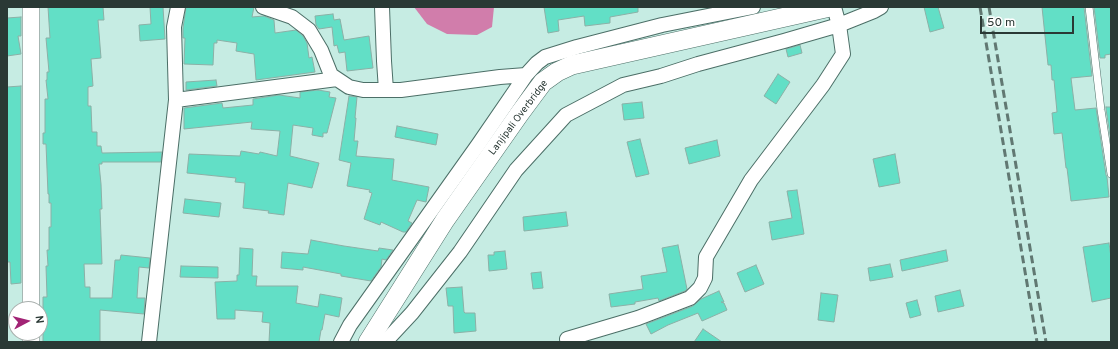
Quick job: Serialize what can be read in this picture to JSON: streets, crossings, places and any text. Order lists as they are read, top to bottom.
{
  "streets": {
    "main road": ["Lanjipali Overbridge"]
  },
  "scale_bar": "50 m",
  "north": "right"
}
